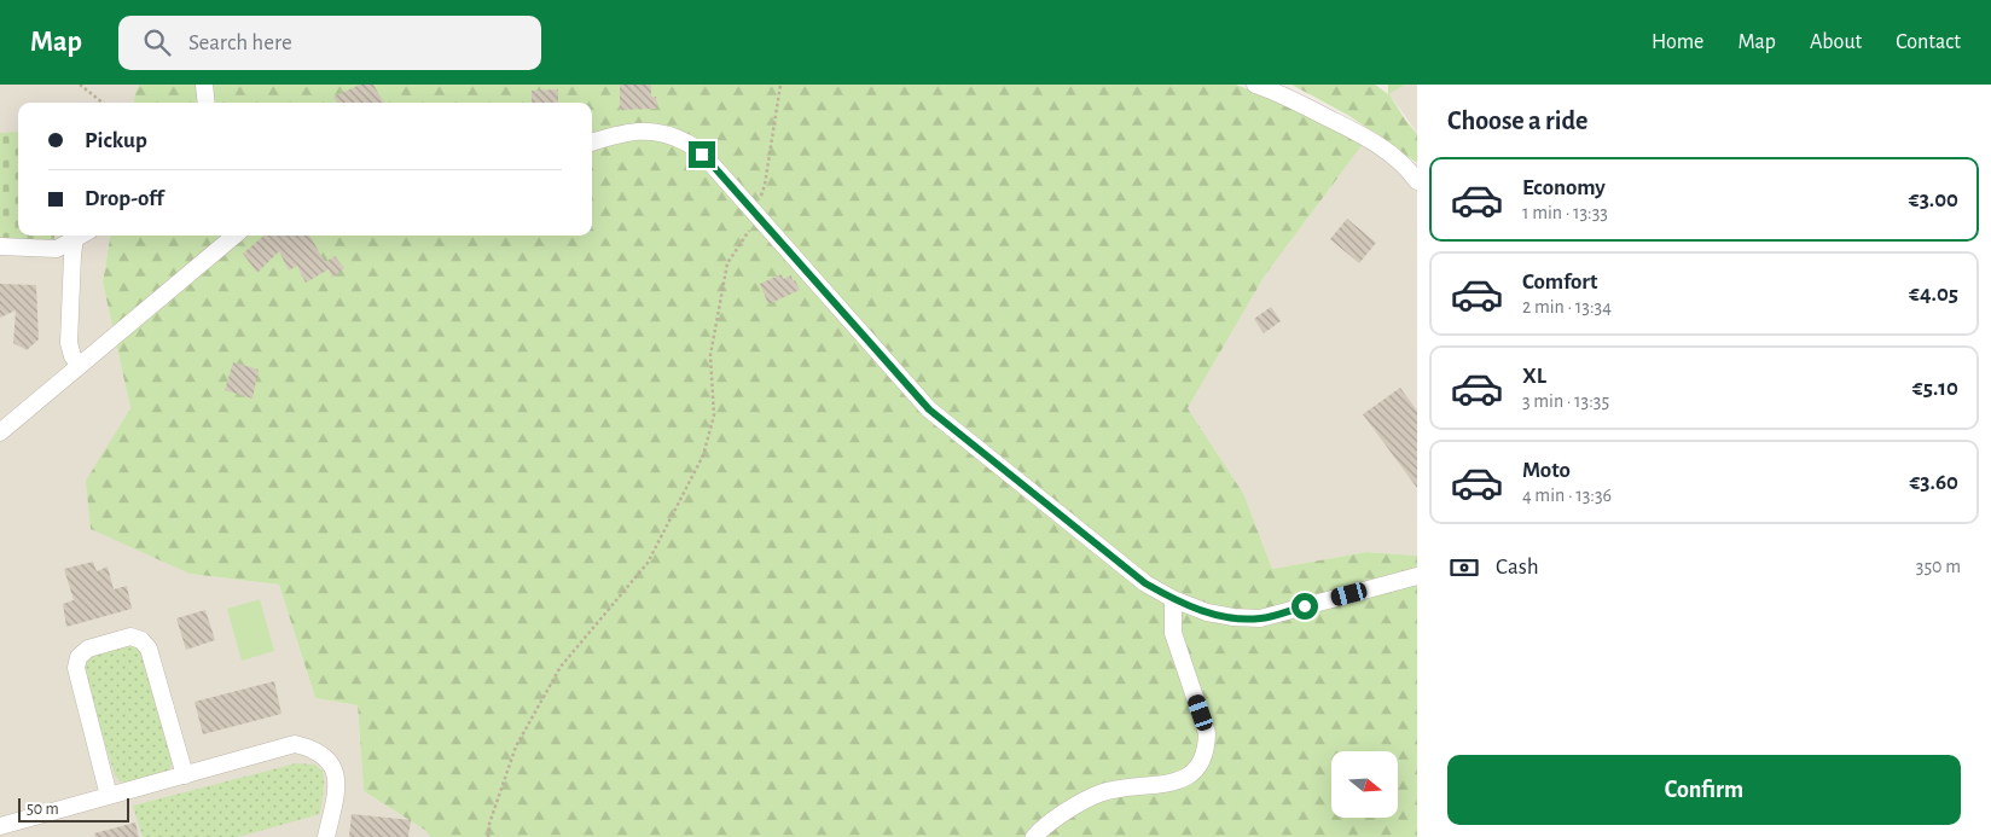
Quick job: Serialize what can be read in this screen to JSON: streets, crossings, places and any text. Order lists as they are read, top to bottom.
{
  "scale_bar": "50 m",
  "north": "right",
  "page": {
    "header": "Map",
    "search": "Search here",
    "nav": [
      "Home",
      "Map",
      "About",
      "Contact"
    ],
    "heading": "Choose a ride",
    "banner": ["Pickup", "Drop-off"],
    "list": [
      {
        "name": "Economy",
        "note": "1 min · 13:33",
        "value": "€3.00"
      },
      {
        "name": "Comfort",
        "note": "2 min · 13:34",
        "value": "€4.05"
      },
      {
        "name": "XL",
        "note": "3 min · 13:35",
        "value": "€5.10"
      },
      {
        "name": "Moto",
        "note": "4 min · 13:36",
        "value": "€3.60"
      }
    ],
    "pay": ["Cash", "350 m"],
    "buttons": "Confirm",
    "scale": "50 m"
  }
}
